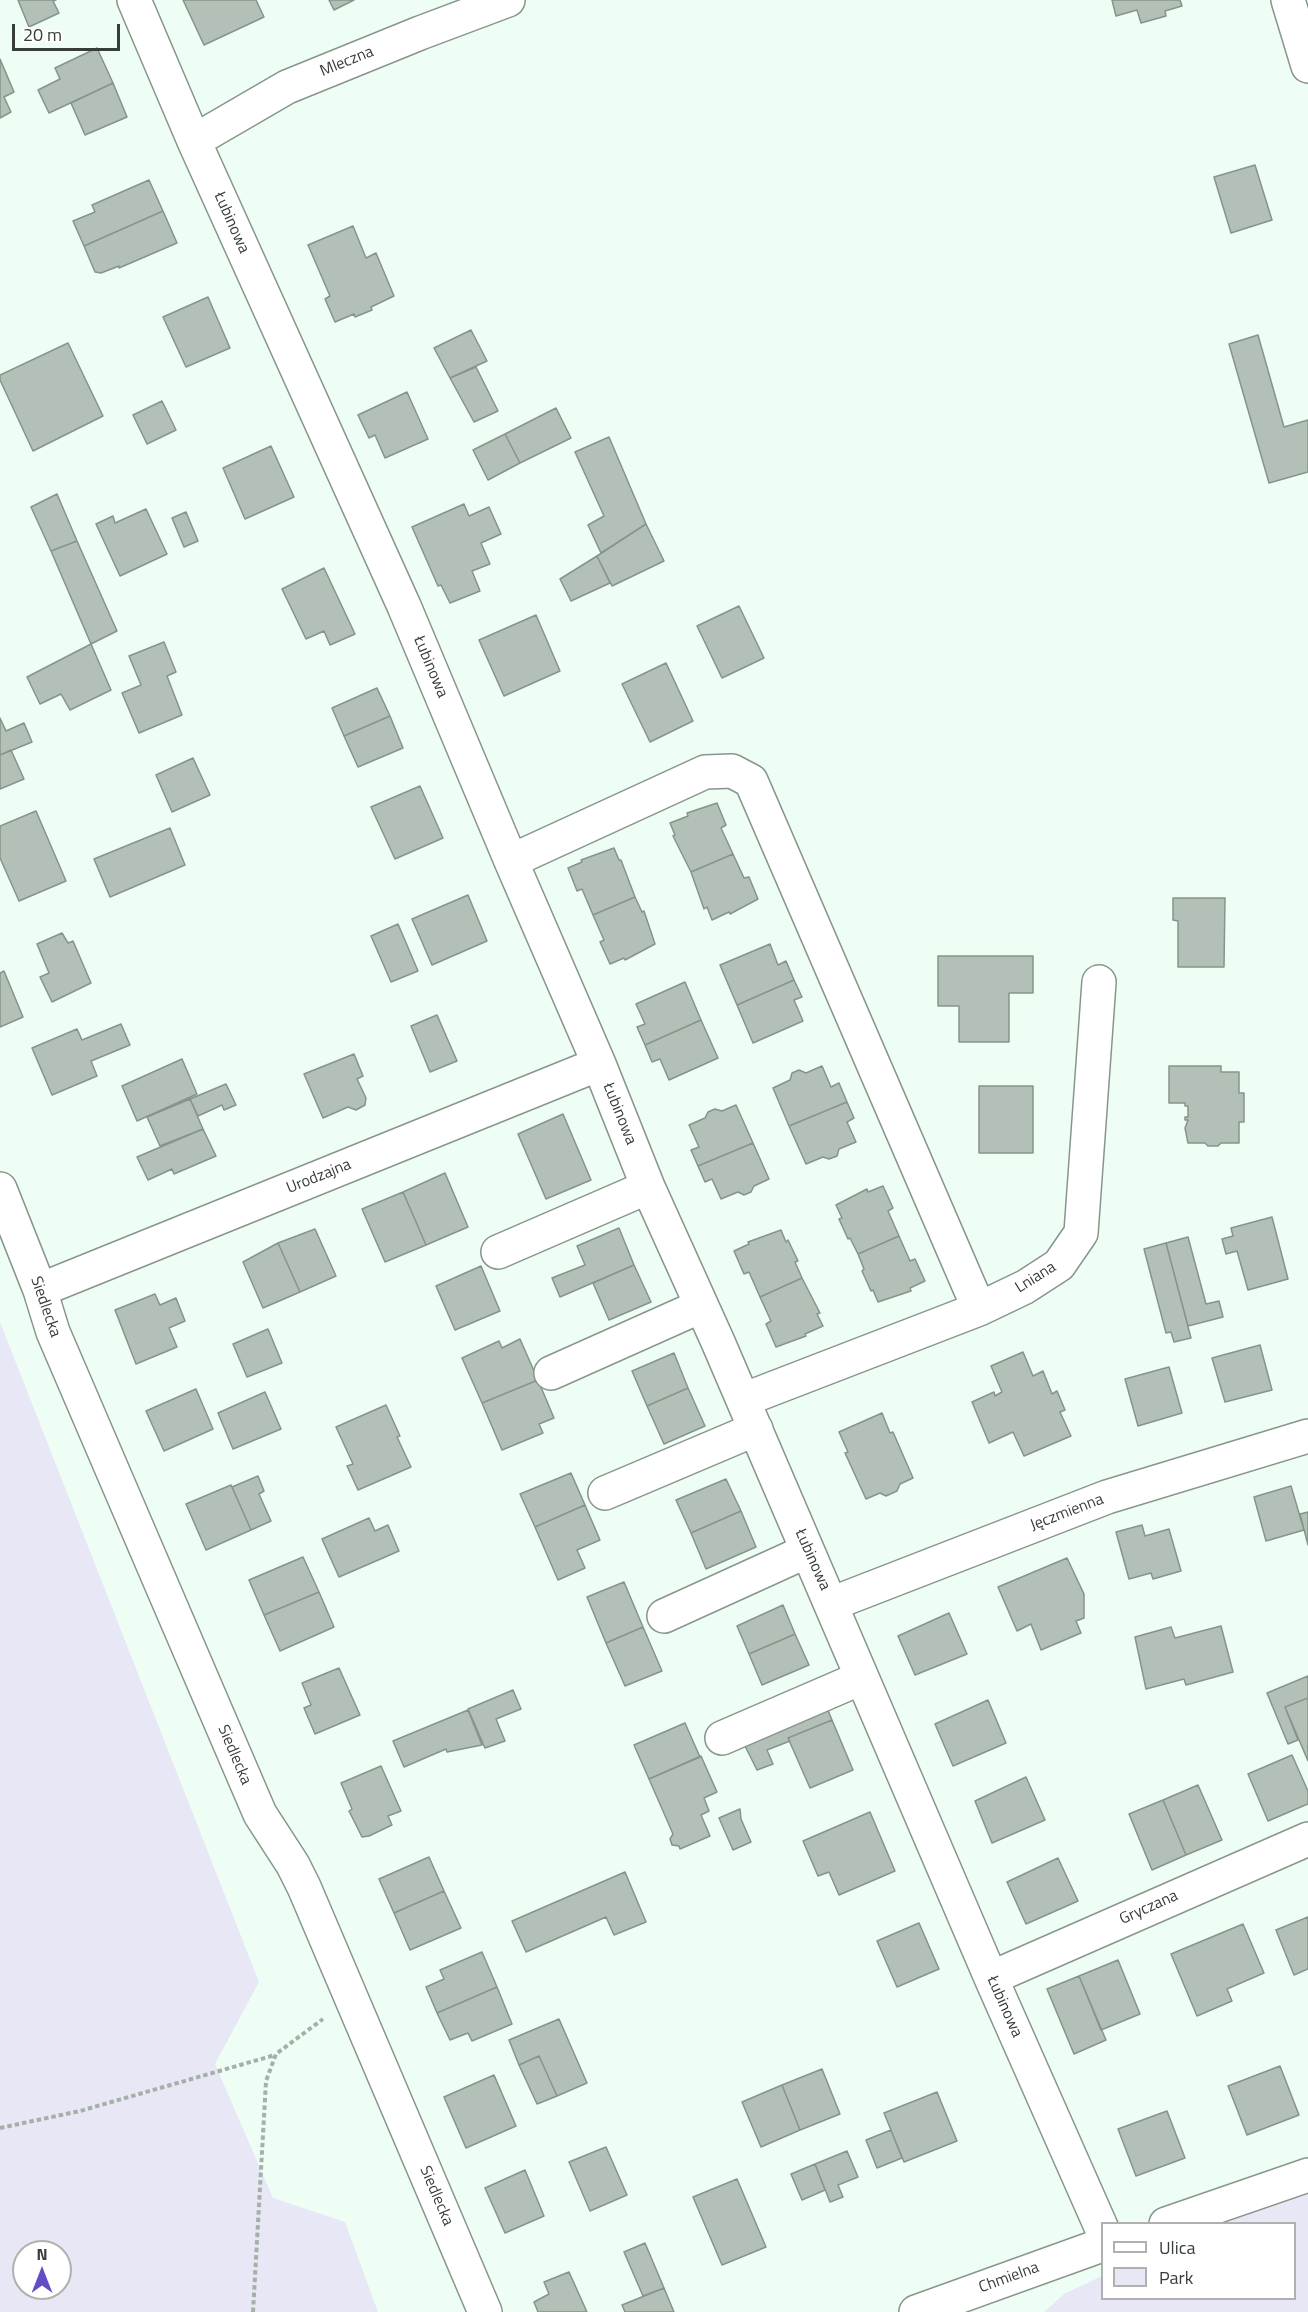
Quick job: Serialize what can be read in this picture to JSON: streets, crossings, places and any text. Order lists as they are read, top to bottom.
{
  "streets": {
    "street": [
      "Mleczna",
      "Łubinowa",
      "Urodzajna",
      "Lniana",
      "Siedlecka",
      "Jęczmienna",
      "Gryczana",
      "Chmielna"
    ]
  },
  "crossings": [
    ["Mleczna", "Łubinowa"],
    ["Łubinowa", "Urodzajna"],
    ["Łubinowa", "Lniana"],
    ["Łubinowa", "Jęczmienna"],
    ["Łubinowa", "Gryczana"],
    ["Urodzajna", "Siedlecka"]
  ],
  "legend": ["Ulica", "Park"],
  "scale_bar": "20 m",
  "north": "top"
}
